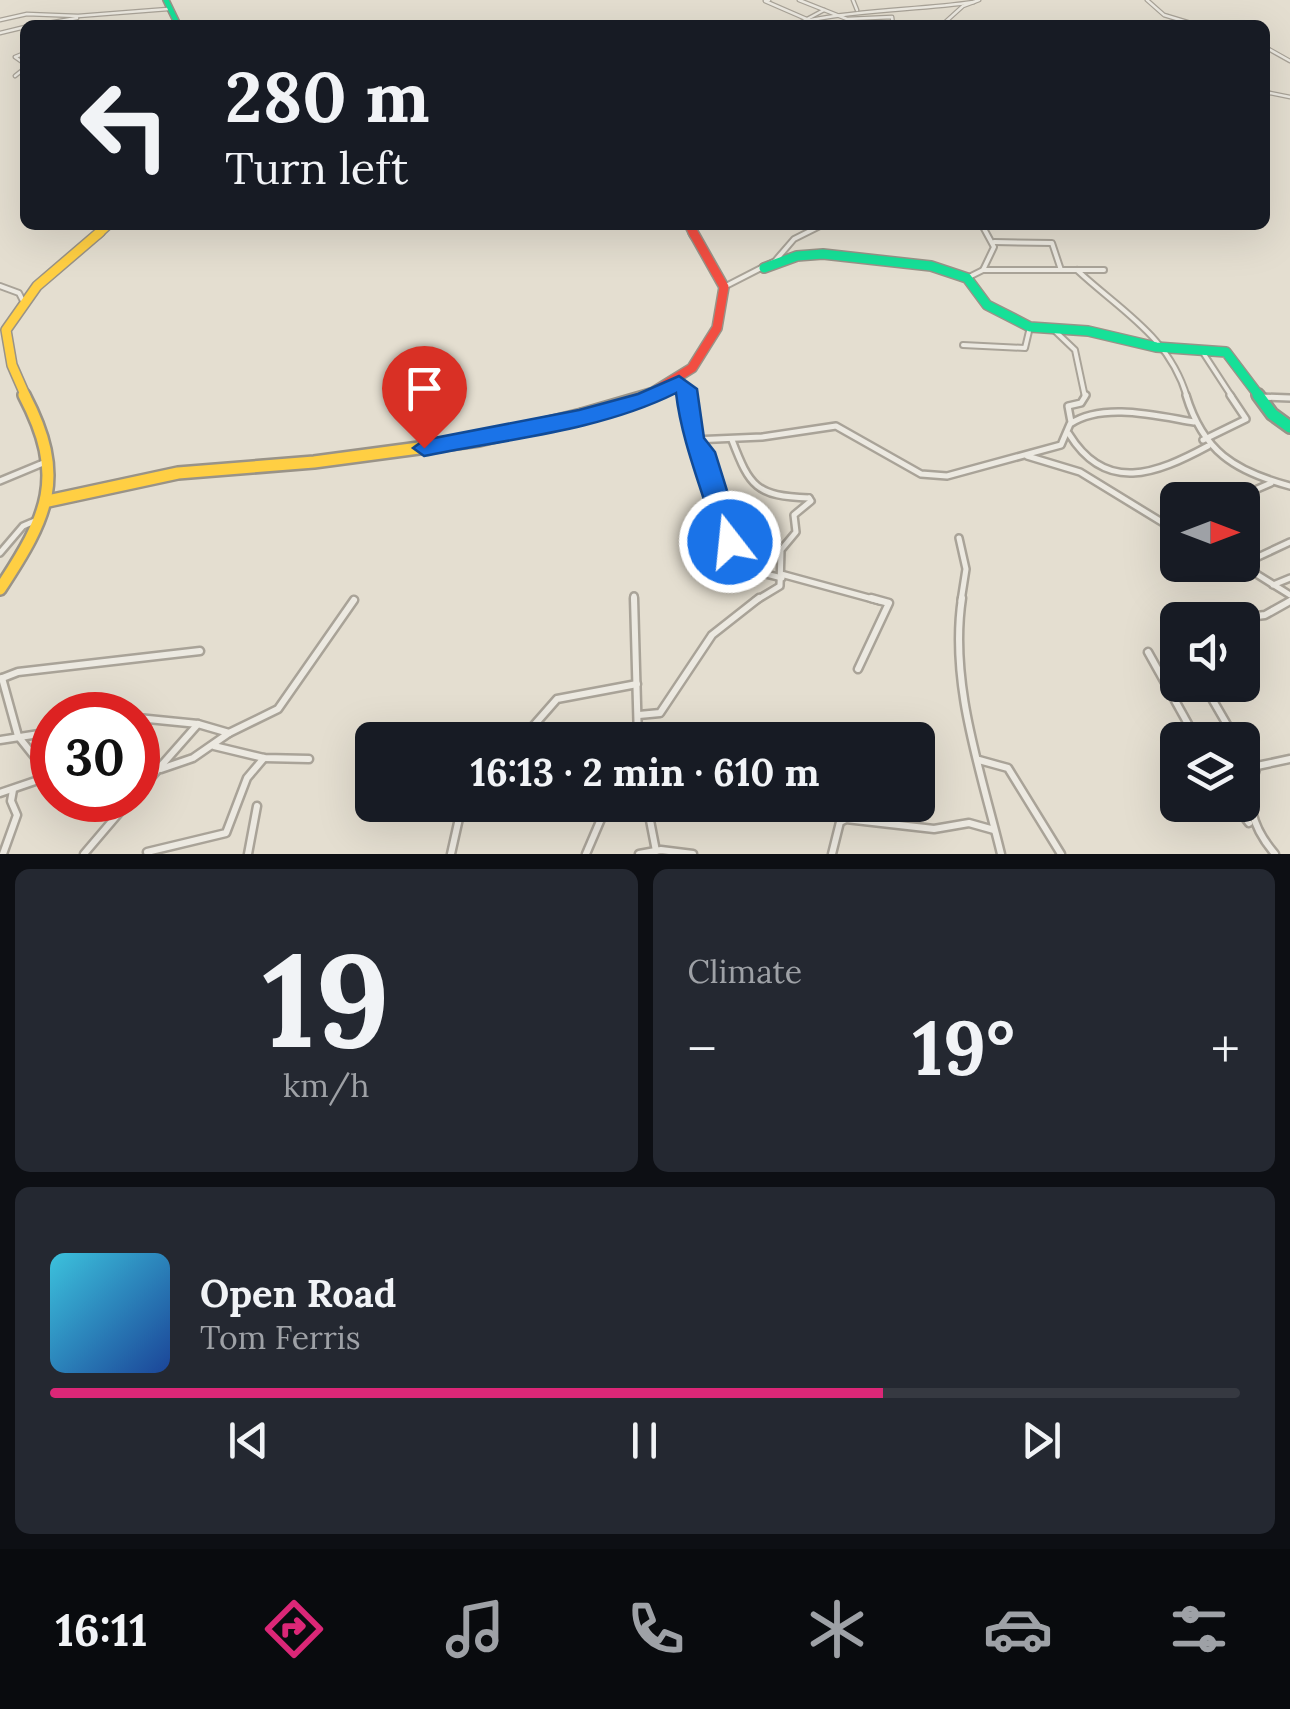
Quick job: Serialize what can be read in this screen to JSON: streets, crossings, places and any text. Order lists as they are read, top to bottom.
{
  "north": "right",
  "page": {
    "turn": ["280 m", "Turn left"],
    "limit": "30",
    "trip": "16:13 · 2 min · 610 m",
    "tile": [
      ["19", "km/h"],
      "Climate"
    ],
    "heat": ["−", "19°", "+"],
    "song": ["Open Road", "Tom Ferris"],
    "tabs": "16:11"
  }
}
